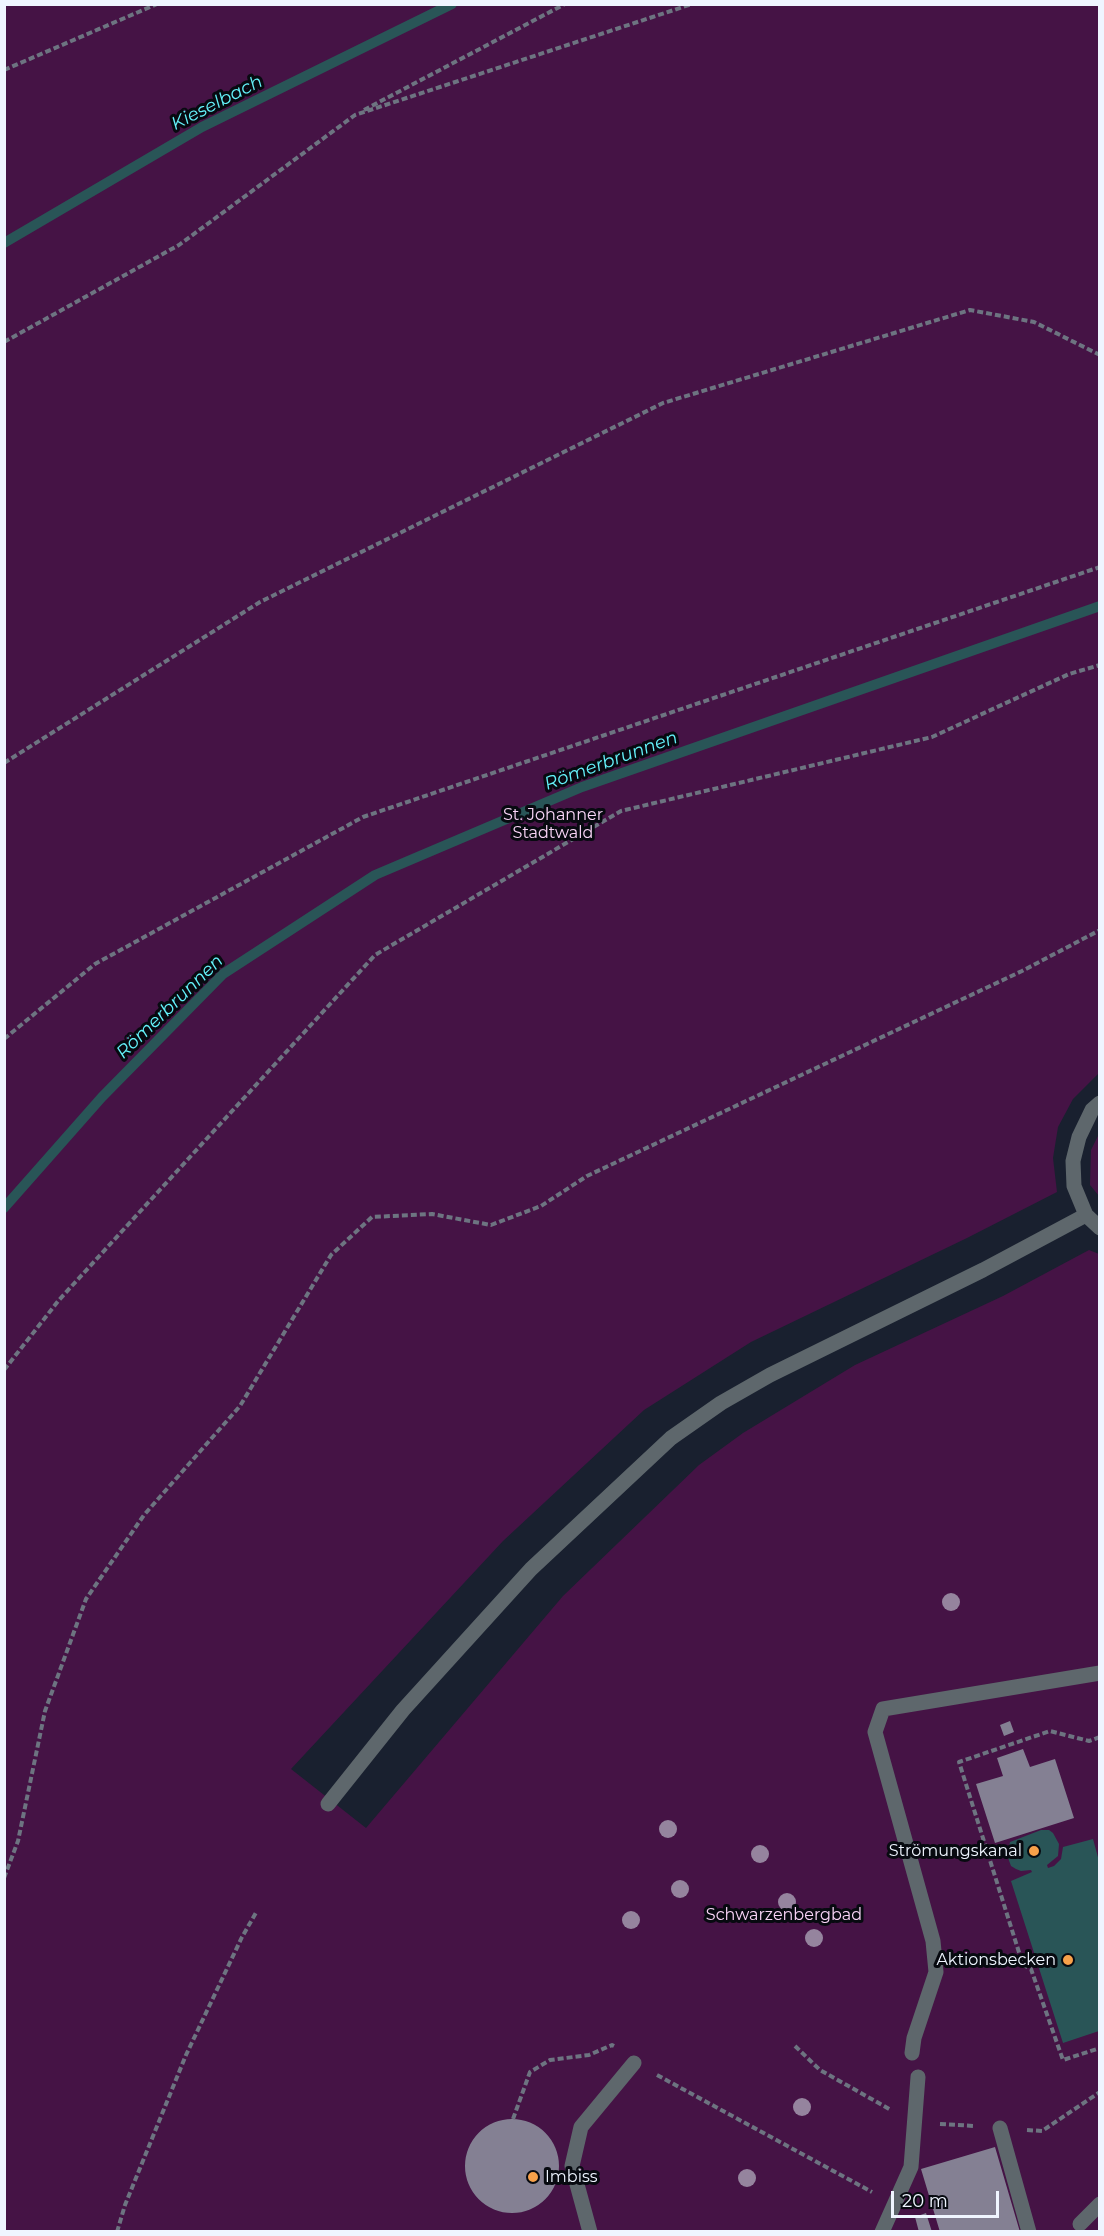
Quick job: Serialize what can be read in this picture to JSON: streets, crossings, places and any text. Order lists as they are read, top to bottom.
{
  "water": ["Kieselbach", "Römerbrunnen"],
  "parks": ["St. Johanner Stadtwald", "Schwarzenbergbad"],
  "places": ["Strömungskanal", "Aktionsbecken", "Imbiss"],
  "scale_bar": "20 m"
}
